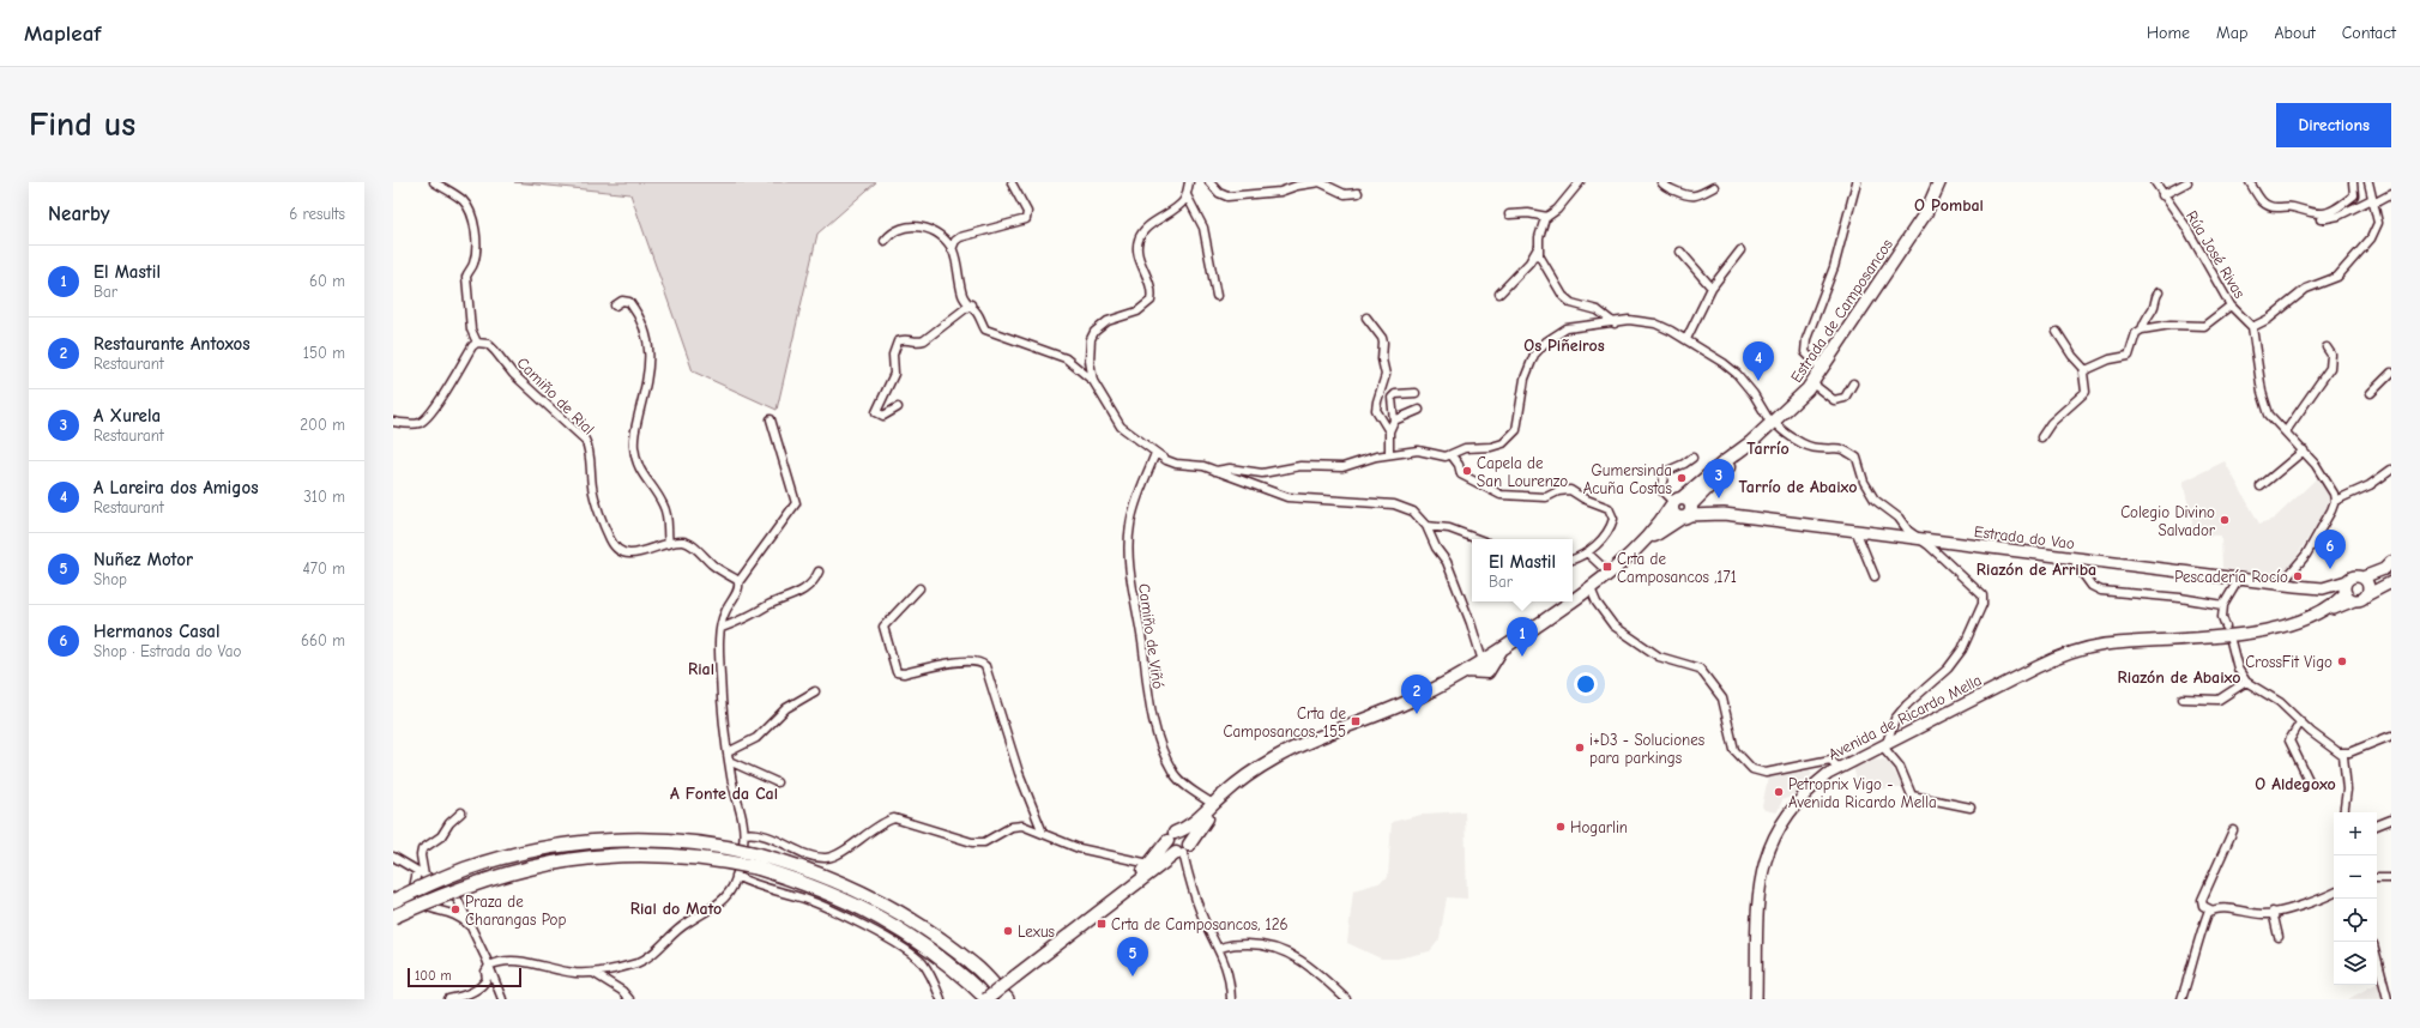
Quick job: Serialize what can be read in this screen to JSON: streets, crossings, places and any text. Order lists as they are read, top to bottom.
{
  "streets": {
    "main road": ["Estrada de Camposancos", "Estrada do Vao", "Avenida de Ricardo Mella"],
    "street": ["Rúa José Rivas", "Camiño de Rial", "Camiño de Viñó"]
  },
  "crossings": [
    ["Estrada de Camposancos", "Estrada do Vao"],
    ["Estrada do Vao", "Avenida de Ricardo Mella"]
  ],
  "districts": [
    "O Pombal",
    "Os Piñeiros",
    "Tarrío",
    "Tarrío de Abaixo",
    "Riazón de Arriba",
    "Rial",
    "Riazón de Abaixo",
    "O Aldegoxo",
    "A Fonte da Cal",
    "Rial do Mato"
  ],
  "places": {
    "other": [
      "Capela de San Lourenzo",
      "Gumersinda Acuña Costas",
      "Colegio Divino Salvador",
      "Pescadería Rocío",
      "CrossFit Vigo",
      "i+D3 - Soluciones para parkings",
      "Petroprix Vigo - Avenida Ricardo Mella",
      "Hogarlin",
      "Praza de Charangas Pop",
      "Lexus"
    ],
    "transit": ["Crta de Camposancos ,171", "Crta de Camposancos, 155", "Crta de Camposancos, 126"]
  },
  "scale_bar": "100 m",
  "page": {
    "header": "Mapleaf",
    "nav": [
      "Home",
      "Map",
      "About",
      "Contact"
    ],
    "buttons": "Directions",
    "title": "Find us",
    "heading": ["Nearby", "6 results"],
    "list": [
      {
        "mark": "1",
        "name": "El Mastil",
        "note": "Bar",
        "value": "60 m"
      },
      {
        "mark": "2",
        "name": "Restaurante Antoxos",
        "note": "Restaurant",
        "value": "150 m"
      },
      {
        "mark": "3",
        "name": "A Xurela",
        "note": "Restaurant",
        "value": "200 m"
      },
      {
        "mark": "4",
        "name": "A Lareira dos Amigos",
        "note": "Restaurant",
        "value": "310 m"
      },
      {
        "mark": "5",
        "name": "Nuñez Motor",
        "note": "Shop",
        "value": "470 m"
      },
      {
        "mark": "6",
        "name": "Hermanos Casal",
        "note": "Shop · Estrada do Vao",
        "value": "660 m"
      }
    ],
    "pins": [
      "4",
      "3",
      "6",
      "1",
      "2",
      "5"
    ],
    "popup": ["El Mastil", "Bar"],
    "map_buttons": ["+", "−"],
    "scale": "100 m"
  }
}
